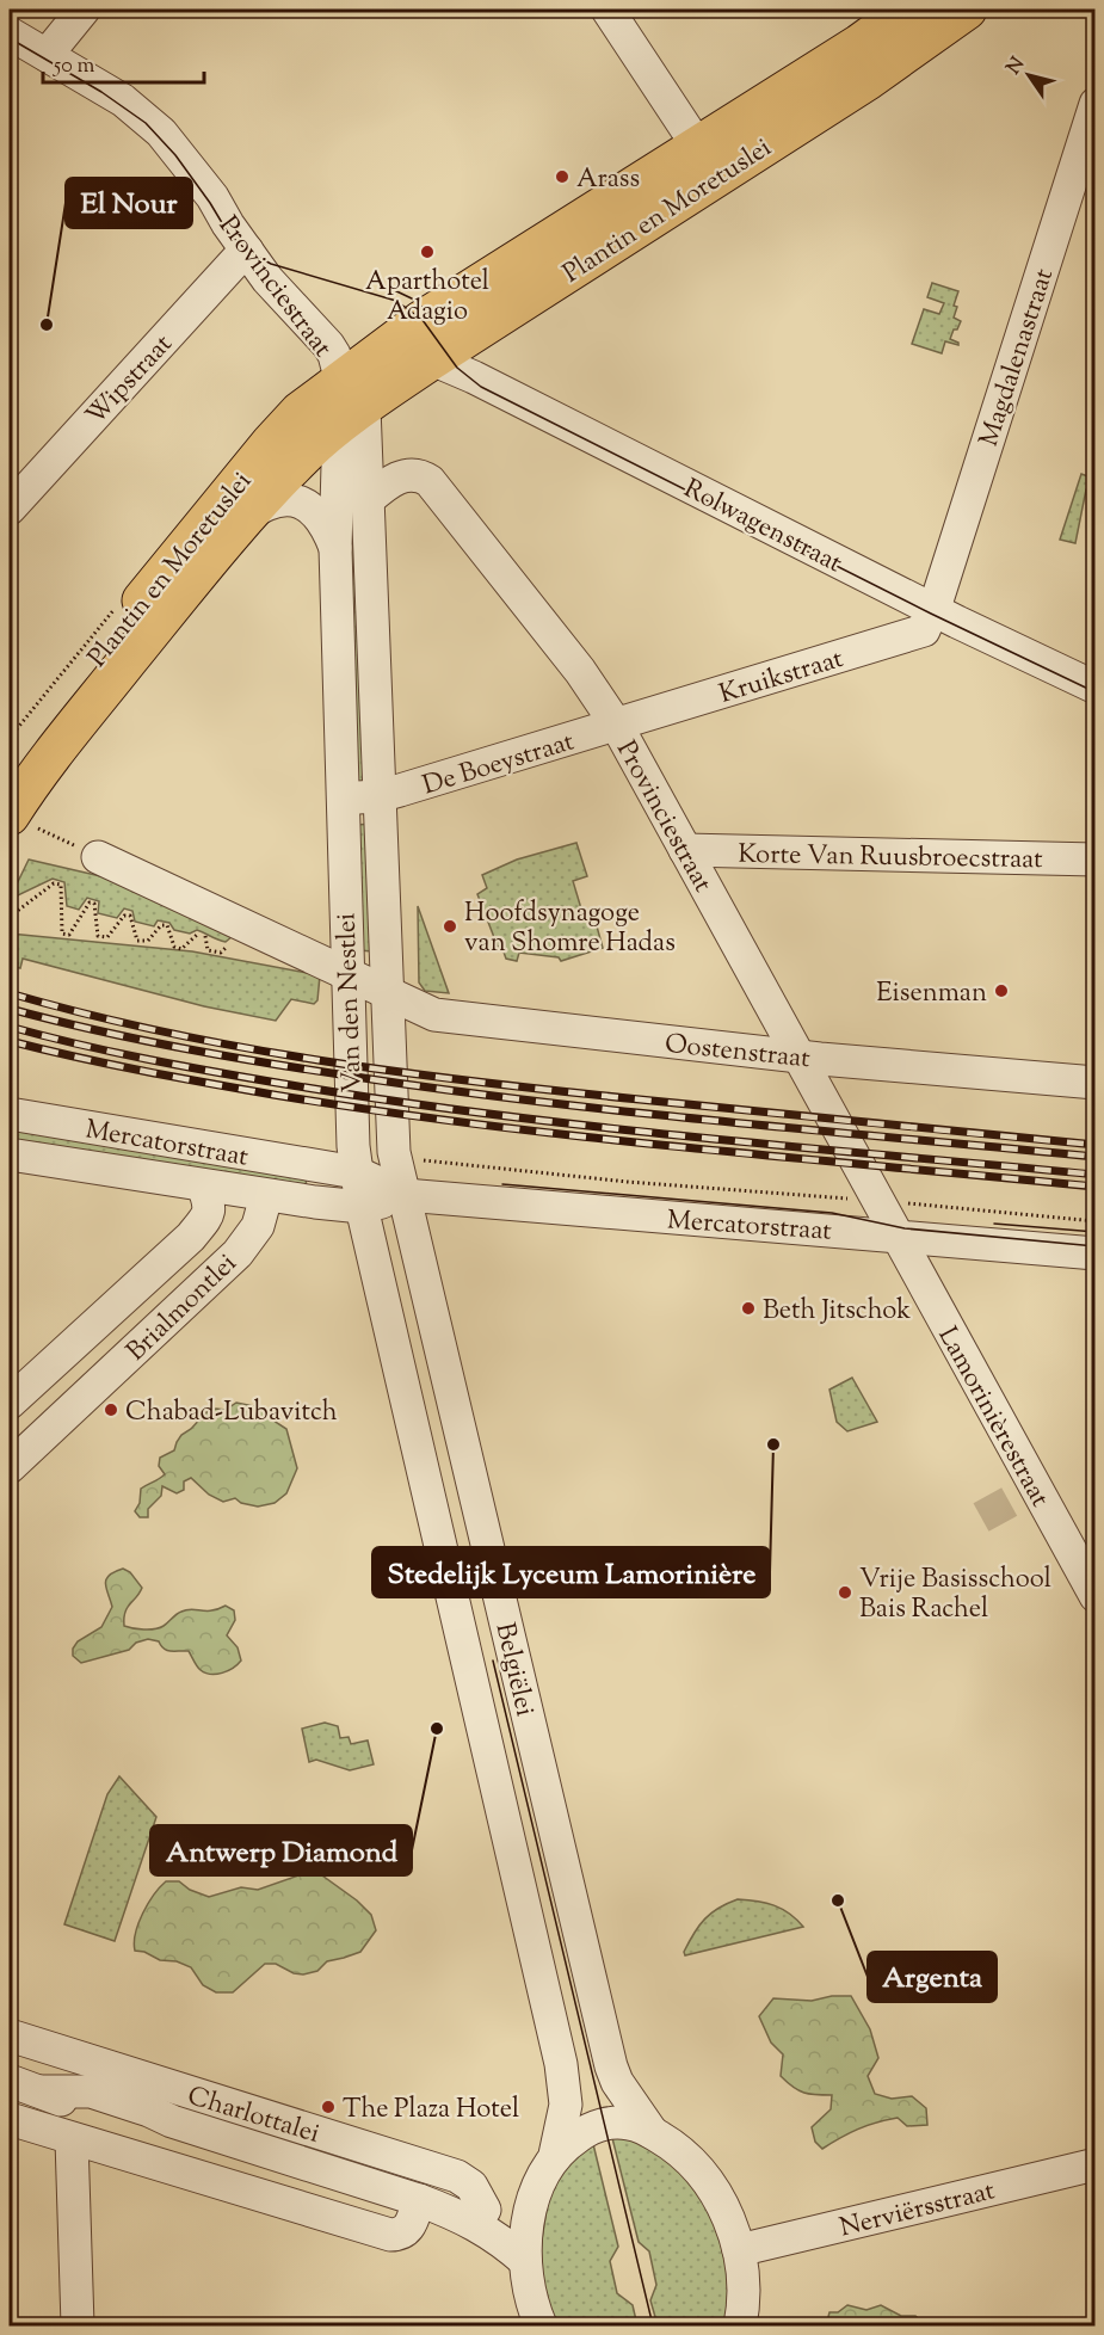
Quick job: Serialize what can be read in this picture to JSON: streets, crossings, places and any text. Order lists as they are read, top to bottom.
{
  "streets": {
    "main road": ["Plantin en Moretuslei"],
    "street": [
      "Provinciestraat",
      "Magdalenastraat",
      "Wipstraat",
      "Rolwagenstraat",
      "Kruikstraat",
      "De Boeystraat",
      "Korte Van Ruusbroecstraat",
      "Van den Nestlei",
      "Oostenstraat",
      "Mercatorstraat",
      "Brialmontlei",
      "Lamorinièrestraat",
      "Belgiëlei",
      "Charlottalei",
      "Nerviërsstraat"
    ]
  },
  "crossings": [
    ["Plantin en Moretuslei", "Provinciestraat"],
    ["Plantin en Moretuslei", "Rolwagenstraat"],
    ["Plantin en Moretuslei", "Van den Nestlei"],
    ["Provinciestraat", "Wipstraat"],
    ["Provinciestraat", "Kruikstraat"],
    ["Provinciestraat", "De Boeystraat"],
    ["Provinciestraat", "Korte Van Ruusbroecstraat"],
    ["Provinciestraat", "Van den Nestlei"],
    ["Provinciestraat", "Oostenstraat"],
    ["Provinciestraat", "Mercatorstraat"],
    ["Provinciestraat", "Lamorinièrestraat"],
    ["Magdalenastraat", "Rolwagenstraat"],
    ["Magdalenastraat", "Kruikstraat"],
    ["Rolwagenstraat", "Kruikstraat"],
    ["Kruikstraat", "De Boeystraat"],
    ["De Boeystraat", "Van den Nestlei"],
    ["Van den Nestlei", "Oostenstraat"],
    ["Van den Nestlei", "Mercatorstraat"],
    ["Van den Nestlei", "Belgiëlei"],
    ["Mercatorstraat", "Brialmontlei"],
    ["Mercatorstraat", "Lamorinièrestraat"],
    ["Mercatorstraat", "Belgiëlei"],
    ["Belgiëlei", "Charlottalei"],
    ["Belgiëlei", "Nerviërsstraat"]
  ],
  "places": [
    "Arass",
    "Aparthotel Adagio",
    "El Nour",
    "Hoofdsynagoge van Shomre Hadas",
    "Eisenman",
    "Beth Jitschok",
    "Chabad-Lubavitch",
    "Stedelijk Lyceum Lamorinière",
    "Vrije Basisschool Bais Rachel",
    "Antwerp Diamond",
    "Argenta",
    "The Plaza Hotel"
  ],
  "scale_bar": "50 m",
  "north": "top left"
}
